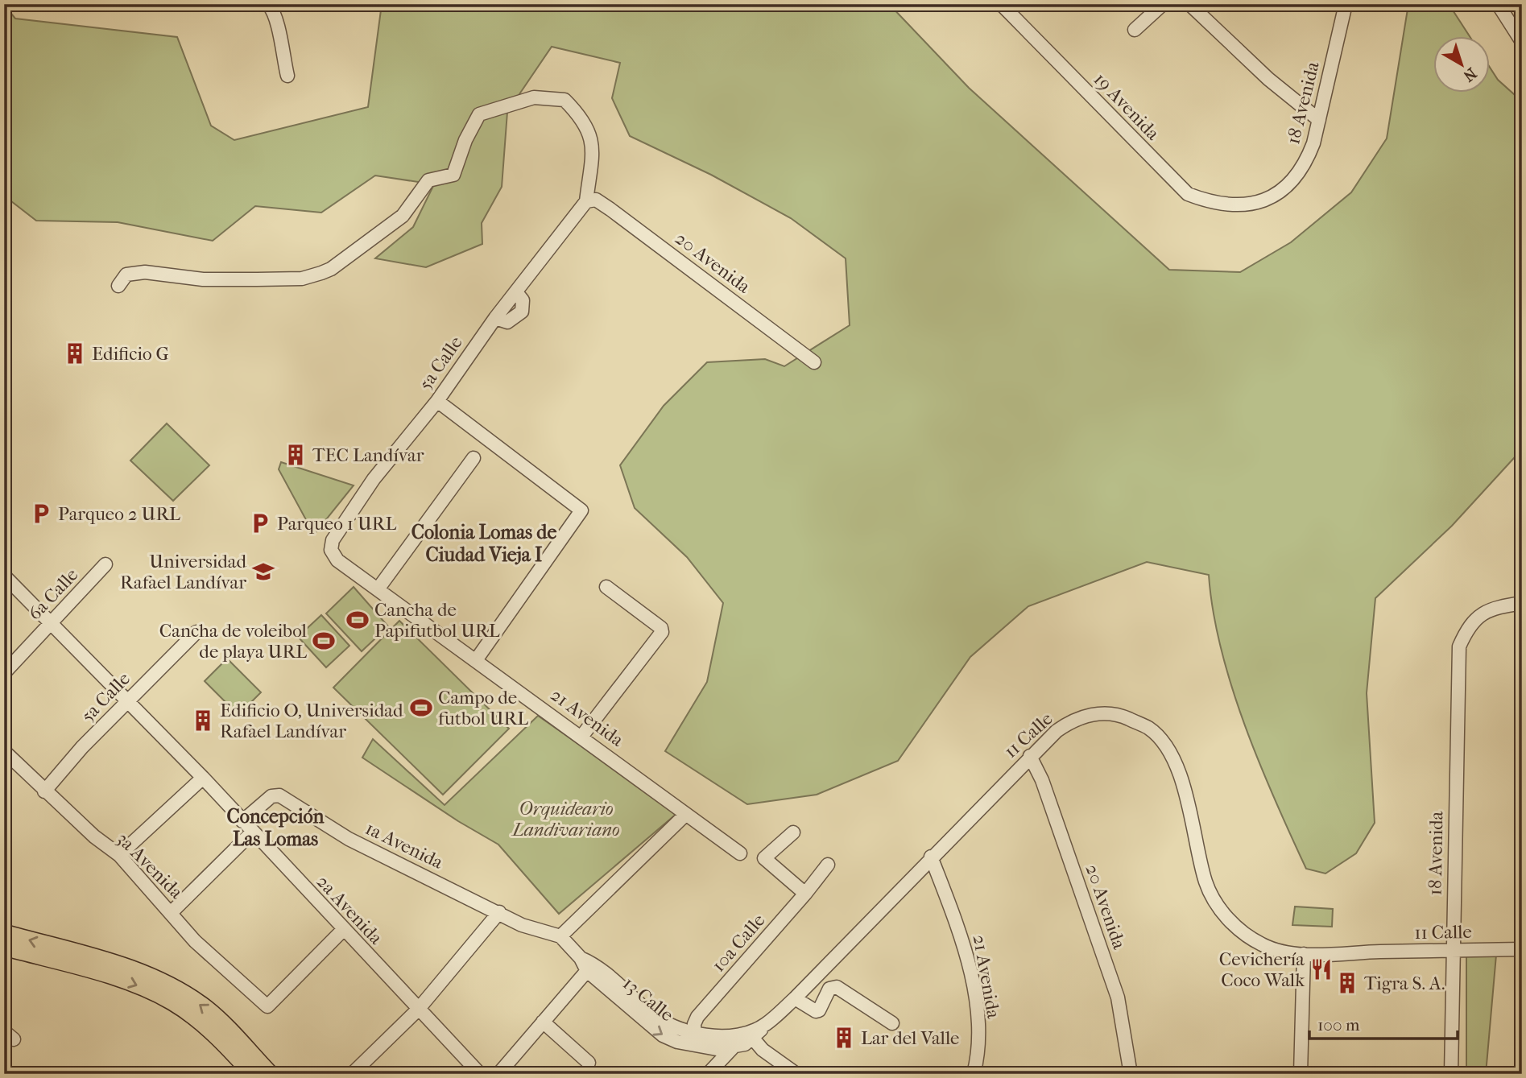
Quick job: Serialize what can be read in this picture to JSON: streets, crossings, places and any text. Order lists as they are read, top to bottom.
{
  "streets": {
    "street": [
      "18 Avenida",
      "19 Avenida",
      "20 Avenida",
      "5a Calle",
      "6a Calle",
      "21 Avenida",
      "11 Calle",
      "1a Avenida",
      "3a Avenida",
      "2a Avenida",
      "10a Calle",
      "13 Calle"
    ]
  },
  "crossings": [
    ["18 Avenida", "19 Avenida"],
    ["18 Avenida", "11 Calle"],
    ["20 Avenida", "5a Calle"],
    ["20 Avenida", "11 Calle"],
    ["5a Calle", "21 Avenida"],
    ["5a Calle", "3a Avenida"],
    ["5a Calle", "2a Avenida"],
    ["6a Calle", "2a Avenida"],
    ["21 Avenida", "11 Calle"],
    ["11 Calle", "13 Calle"],
    ["1a Avenida", "2a Avenida"],
    ["1a Avenida", "13 Calle"],
    ["3a Avenida", "2a Avenida"],
    ["10a Calle", "13 Calle"]
  ],
  "districts": ["Colonia Lomas de Ciudad Vieja I", "Concepción Las Lomas"],
  "parks": ["Orquideario Landivariano"],
  "places": {
    "building": [
      "Edificio G",
      "TEC Landívar",
      "Edificio O, Universidad Rafael Landívar",
      "Tigra S. A.",
      "Lar del Valle"
    ],
    "parking": ["Parqueo 2 URL", "Parqueo 1 URL"],
    "school or university": ["Universidad Rafael Landívar"],
    "sports": ["Cancha de Papifutbol URL", "Cancha de voleibol de playa URL", "Campo de futbol URL"],
    "restaurant": ["Cevichería Coco Walk"]
  },
  "scale_bar": "100 m",
  "north": "bottom right"
}
